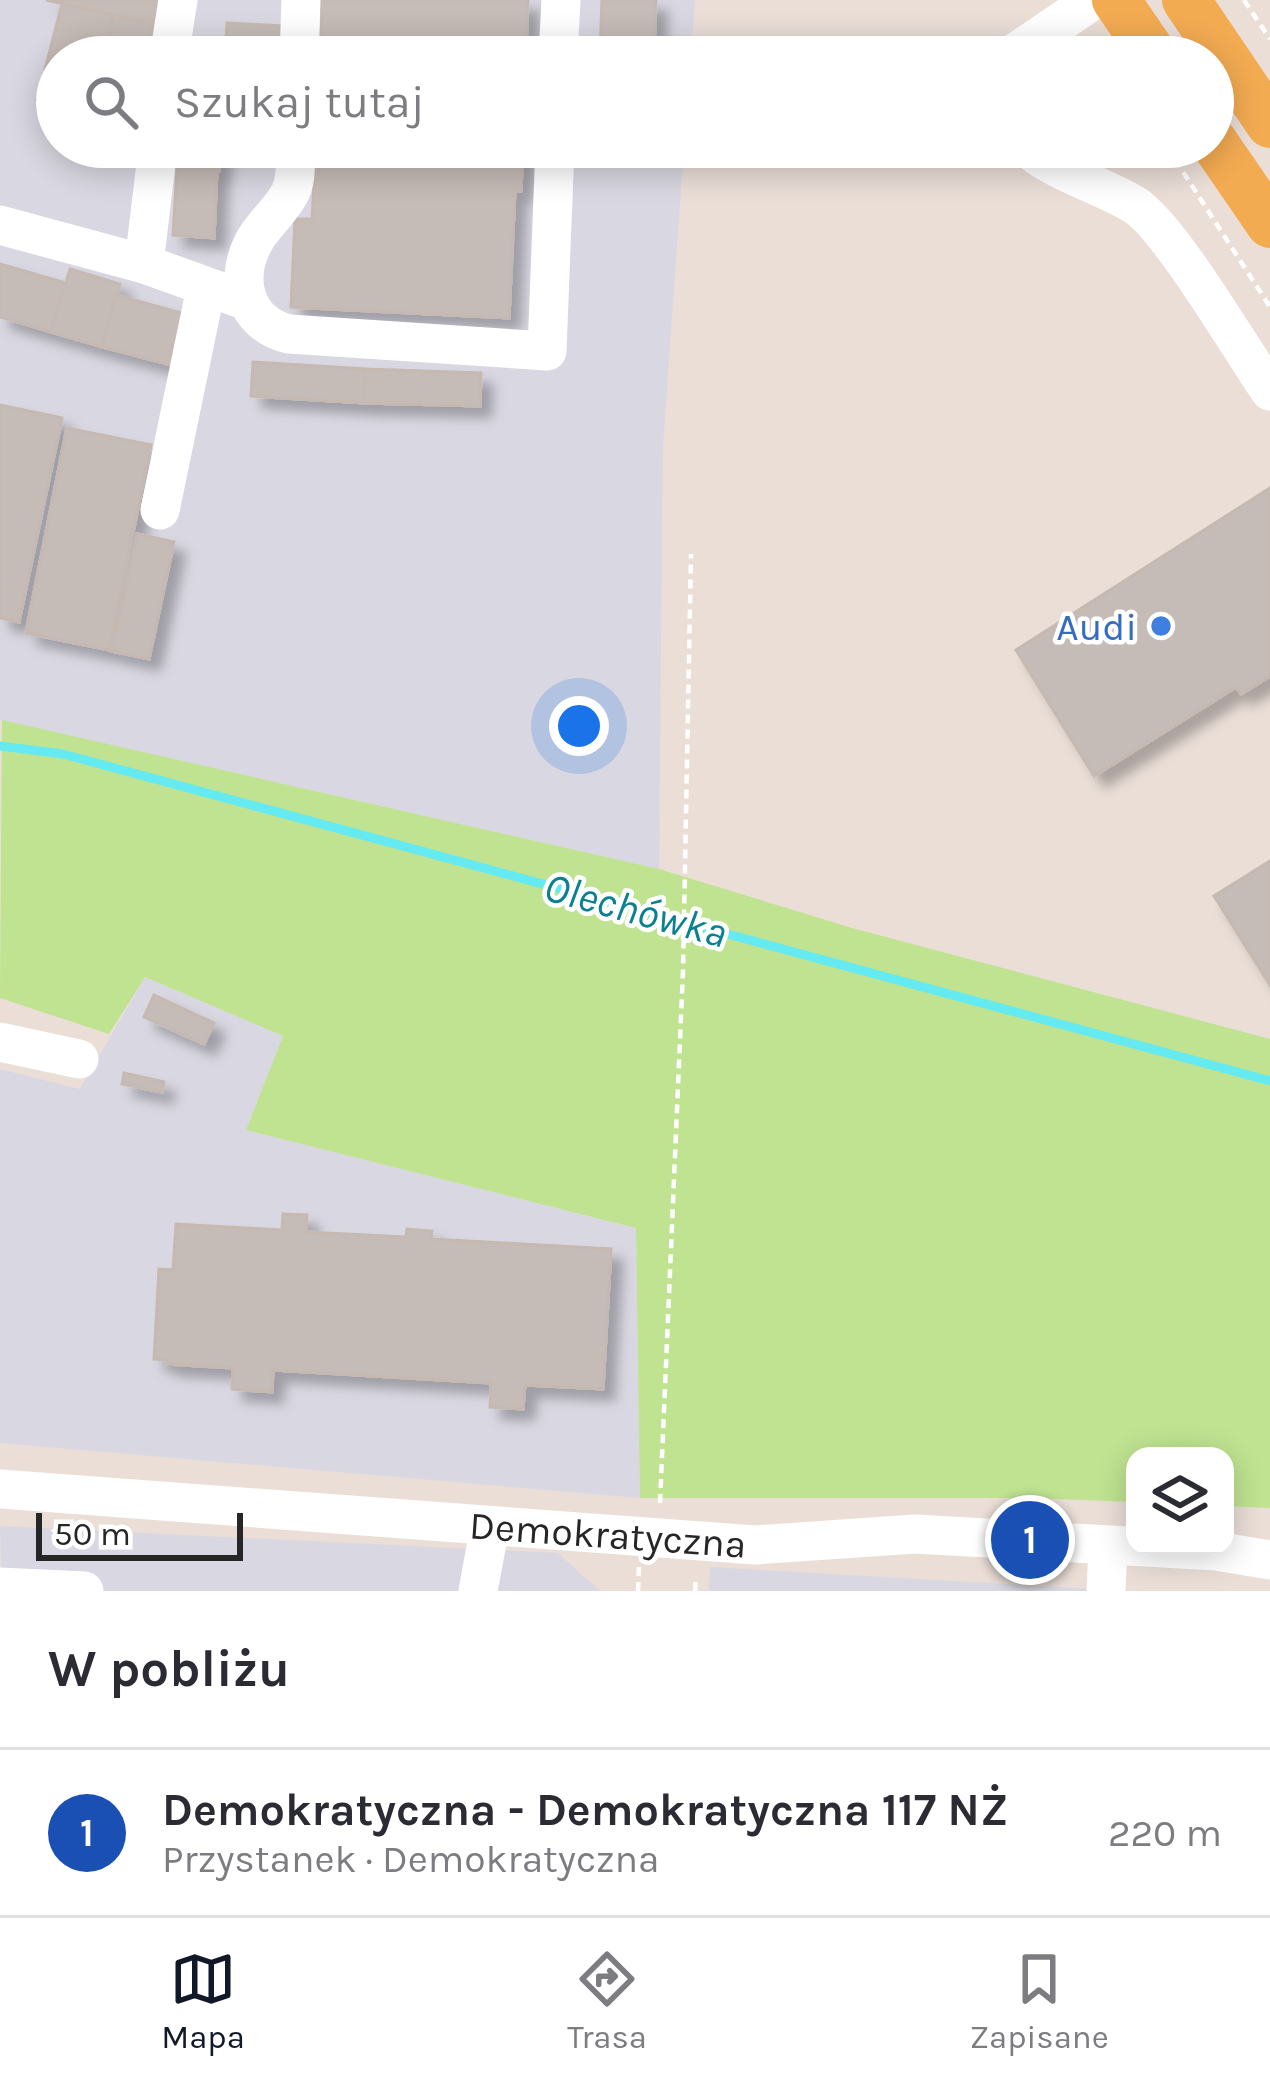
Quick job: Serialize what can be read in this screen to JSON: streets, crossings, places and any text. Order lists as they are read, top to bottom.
{
  "streets": {
    "street": ["Demokratyczna"]
  },
  "water": ["Olechówka"],
  "places": ["Audi"],
  "scale_bar": "50 m",
  "page": {
    "search": "Szukaj tutaj",
    "pins": "1",
    "scale": "50 m",
    "heading": "W pobliżu",
    "list": [
      {
        "mark": "1",
        "name": "Demokratyczna - Demokratyczna 117 NŻ",
        "note": "Przystanek · Demokratyczna",
        "value": "220 m"
      }
    ],
    "nav": ["Mapa", "Trasa", "Zapisane"]
  }
}
